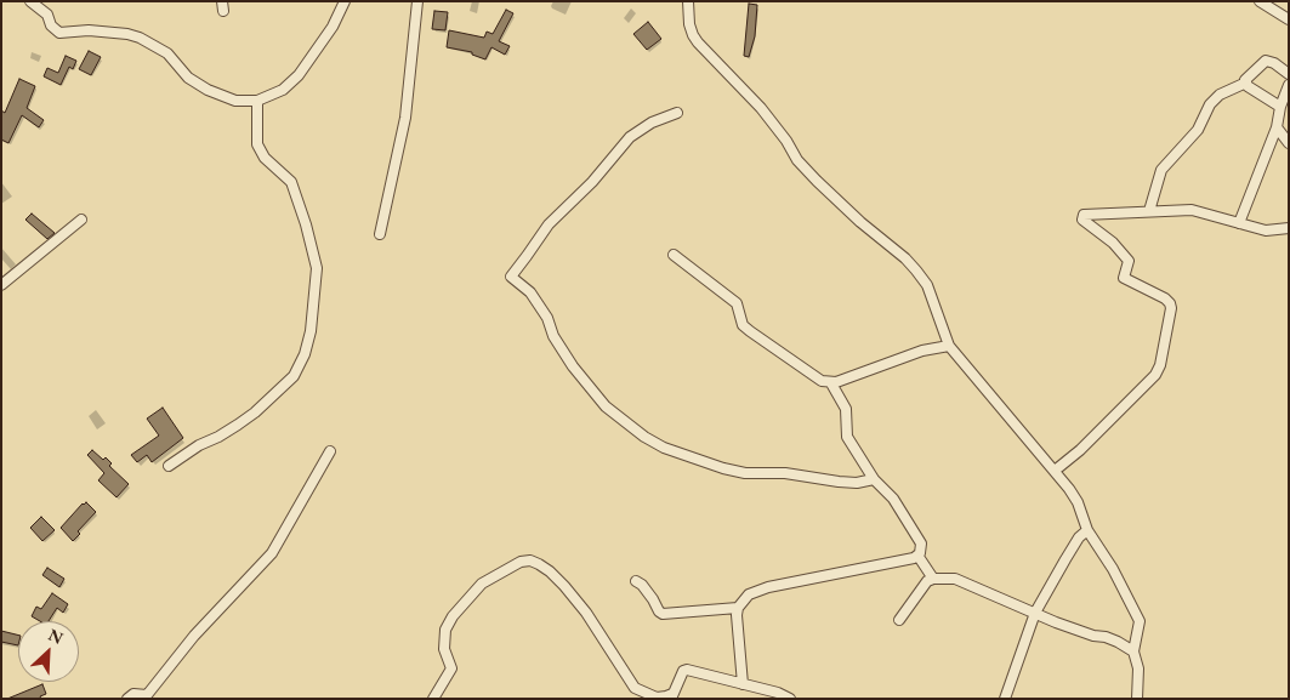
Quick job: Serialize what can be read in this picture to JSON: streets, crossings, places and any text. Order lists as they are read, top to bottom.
{
  "north": "top right"
}
